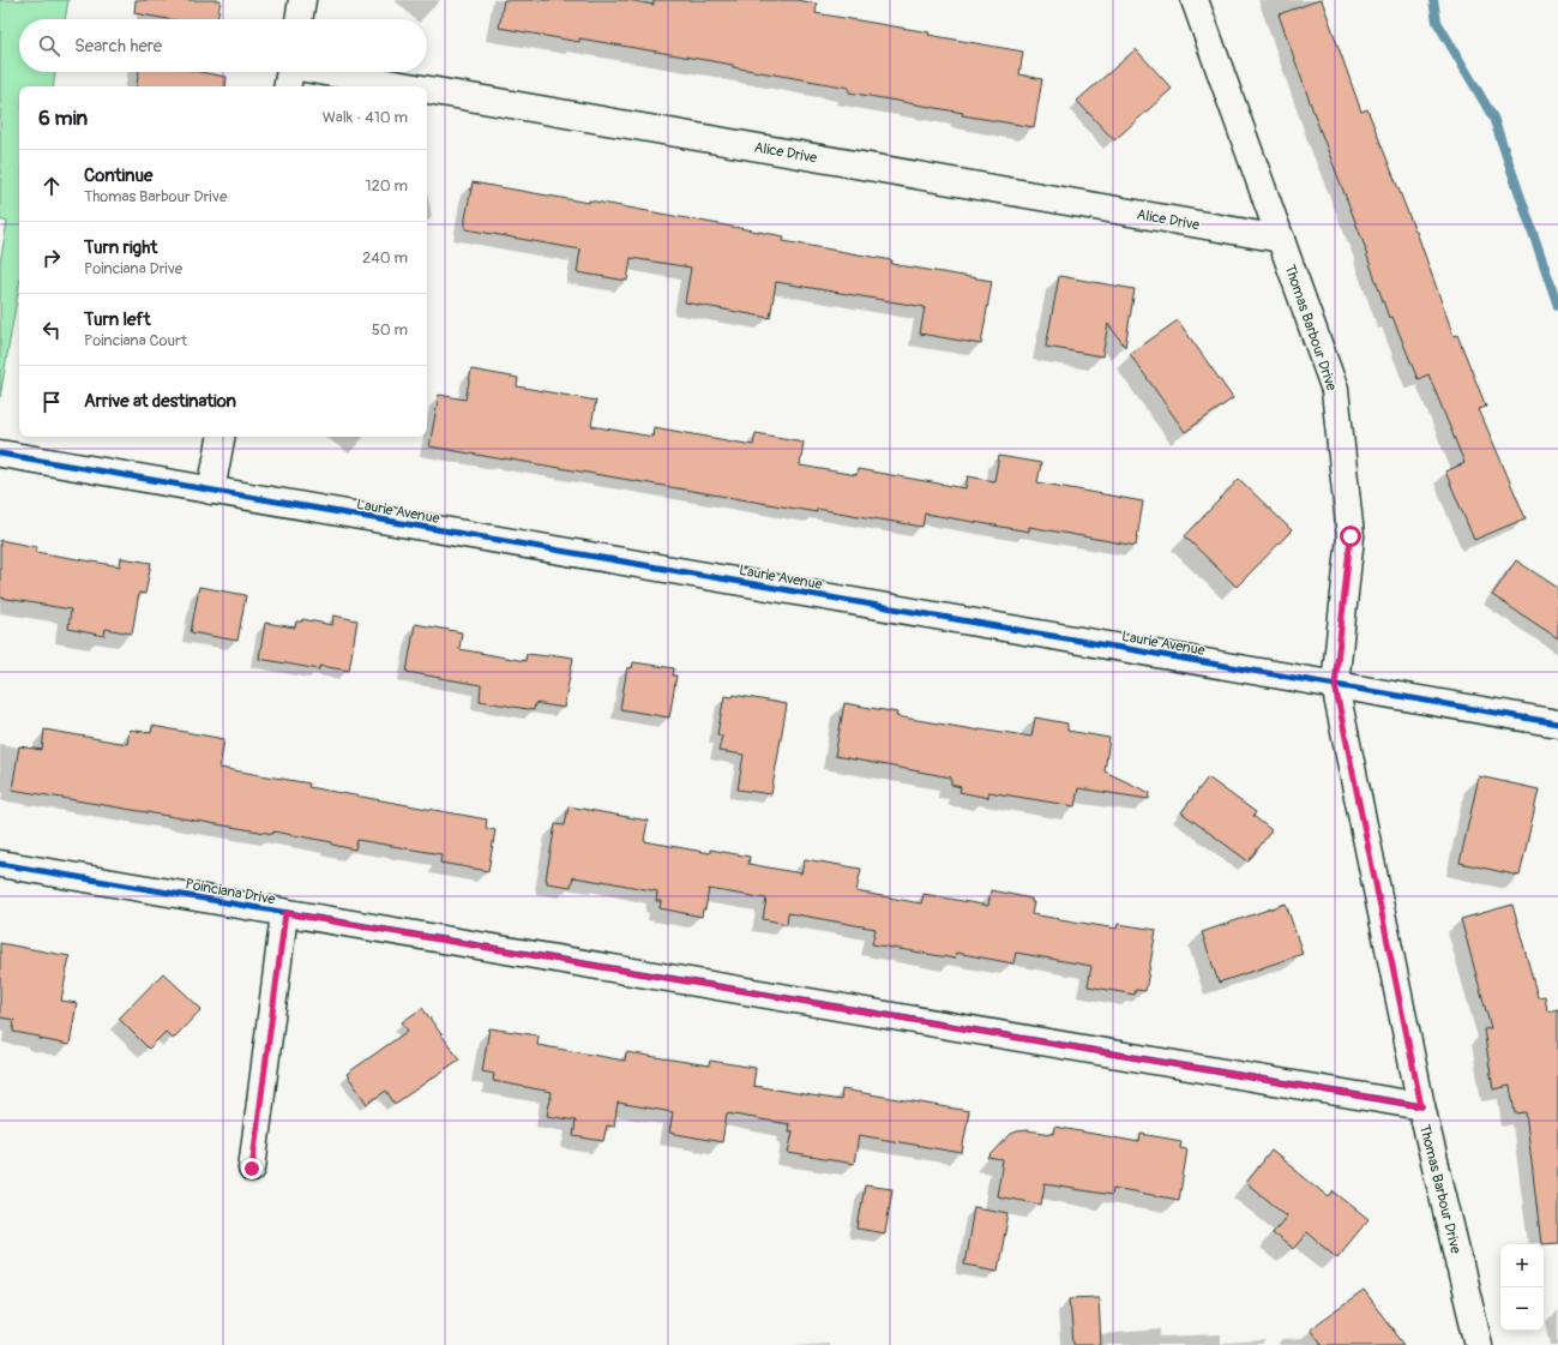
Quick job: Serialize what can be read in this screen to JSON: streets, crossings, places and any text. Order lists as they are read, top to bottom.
{
  "streets": {
    "street": [
      "Alice Drive",
      "Thomas Barbour Drive",
      "Laurie Avenue",
      "Poinciana Drive"
    ]
  },
  "crossings": [
    ["Alice Drive", "Thomas Barbour Drive"],
    ["Thomas Barbour Drive", "Laurie Avenue"],
    ["Thomas Barbour Drive", "Poinciana Drive"]
  ],
  "page": {
    "search": "Search here",
    "heading": ["6 min", "Walk · 410 m"],
    "list": [
      ["Continue", "Thomas Barbour Drive", "120 m"],
      ["Turn right", "Poinciana Drive", "240 m"],
      ["Turn left", "Poinciana Court", "50 m"],
      "Arrive at destination"
    ],
    "map_buttons": ["+", "−"]
  }
}
